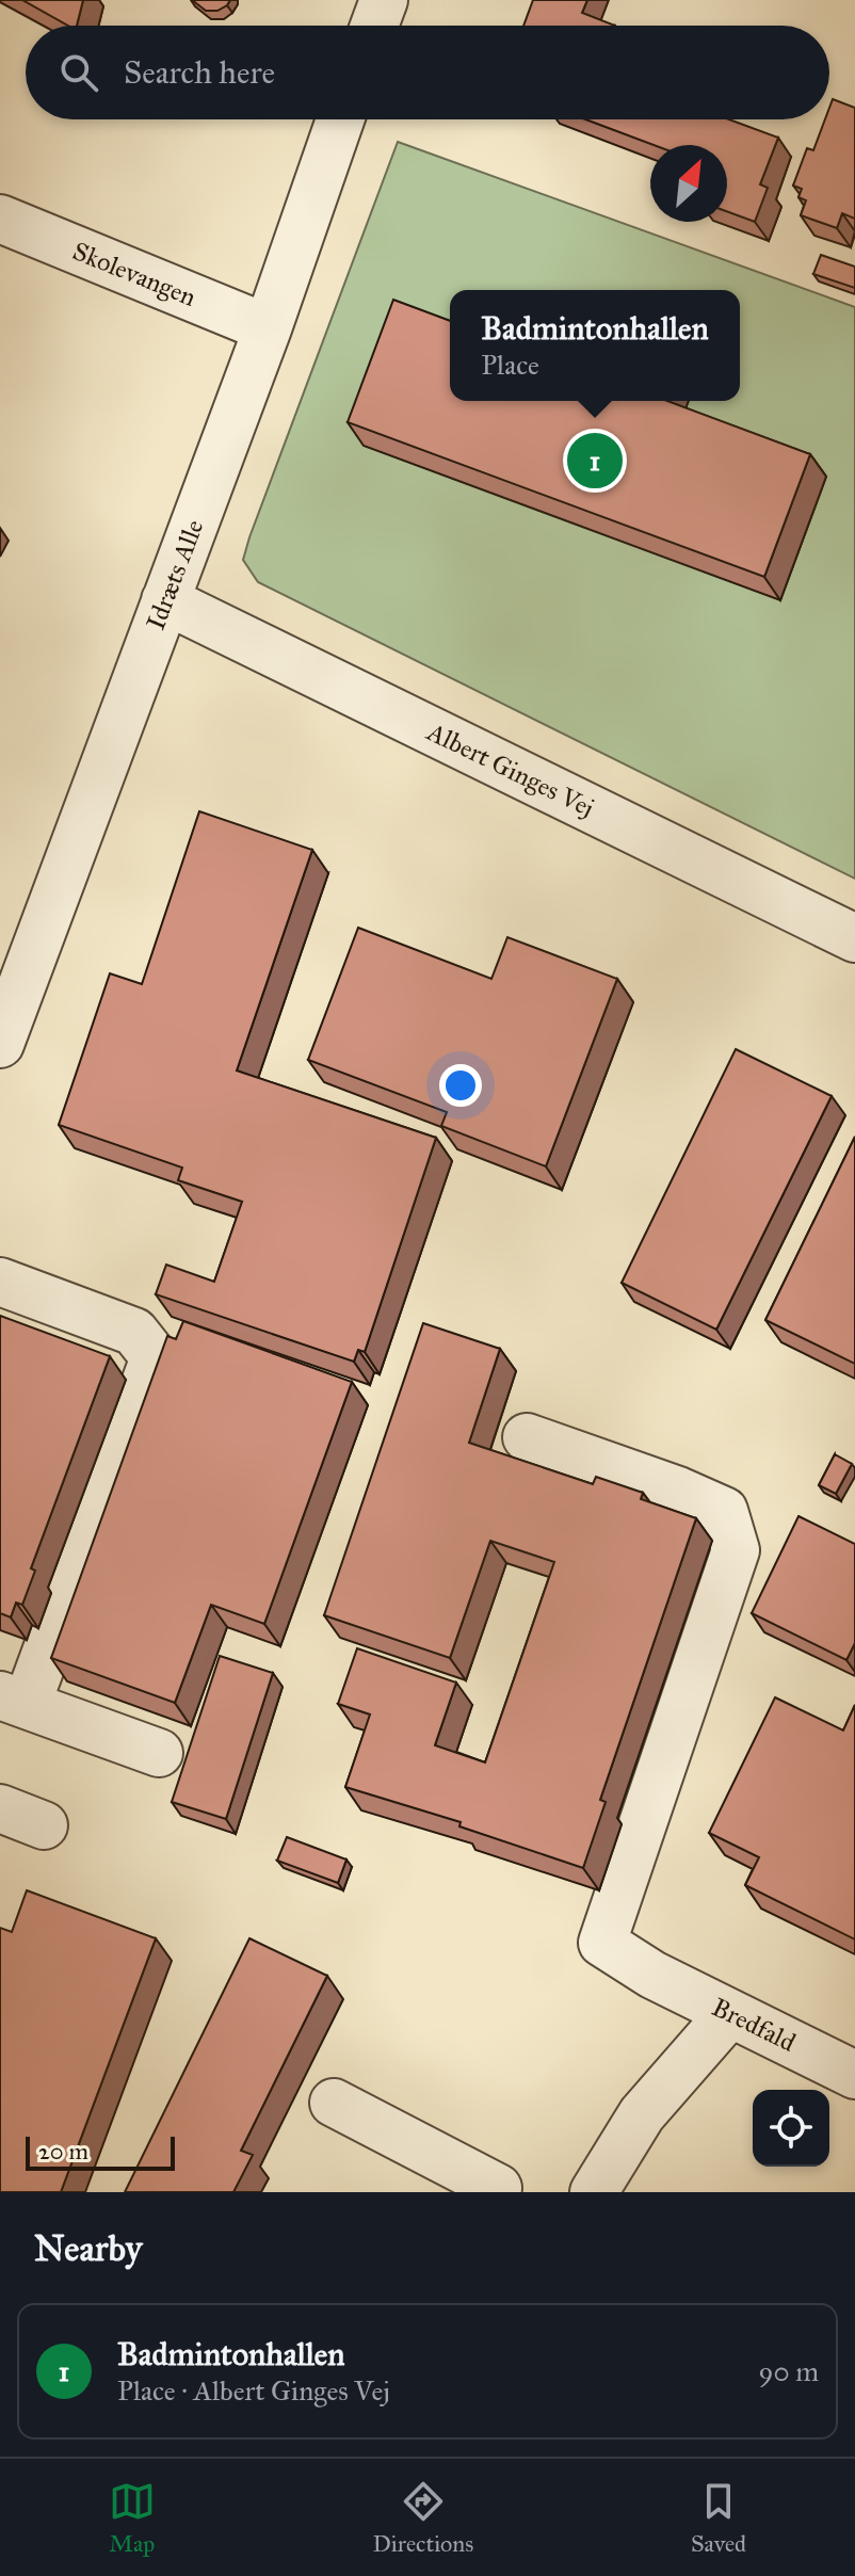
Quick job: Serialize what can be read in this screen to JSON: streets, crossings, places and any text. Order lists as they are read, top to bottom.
{
  "streets": {
    "street": [
      "Skolevangen",
      "Idræts Alle",
      "Albert Ginges Vej",
      "Bredfald"
    ]
  },
  "crossings": [
    ["Skolevangen", "Idræts Alle"],
    ["Idræts Alle", "Albert Ginges Vej"]
  ],
  "scale_bar": "20 m",
  "north": "top right",
  "page": {
    "search": "Search here",
    "popup": ["Badmintonhallen", "Place"],
    "pins": "1",
    "scale": "20 m",
    "heading": "Nearby",
    "list": [
      {
        "mark": "1",
        "name": "Badmintonhallen",
        "note": "Place · Albert Ginges Vej",
        "value": "90 m"
      }
    ],
    "nav": ["Map", "Directions", "Saved"]
  }
}
